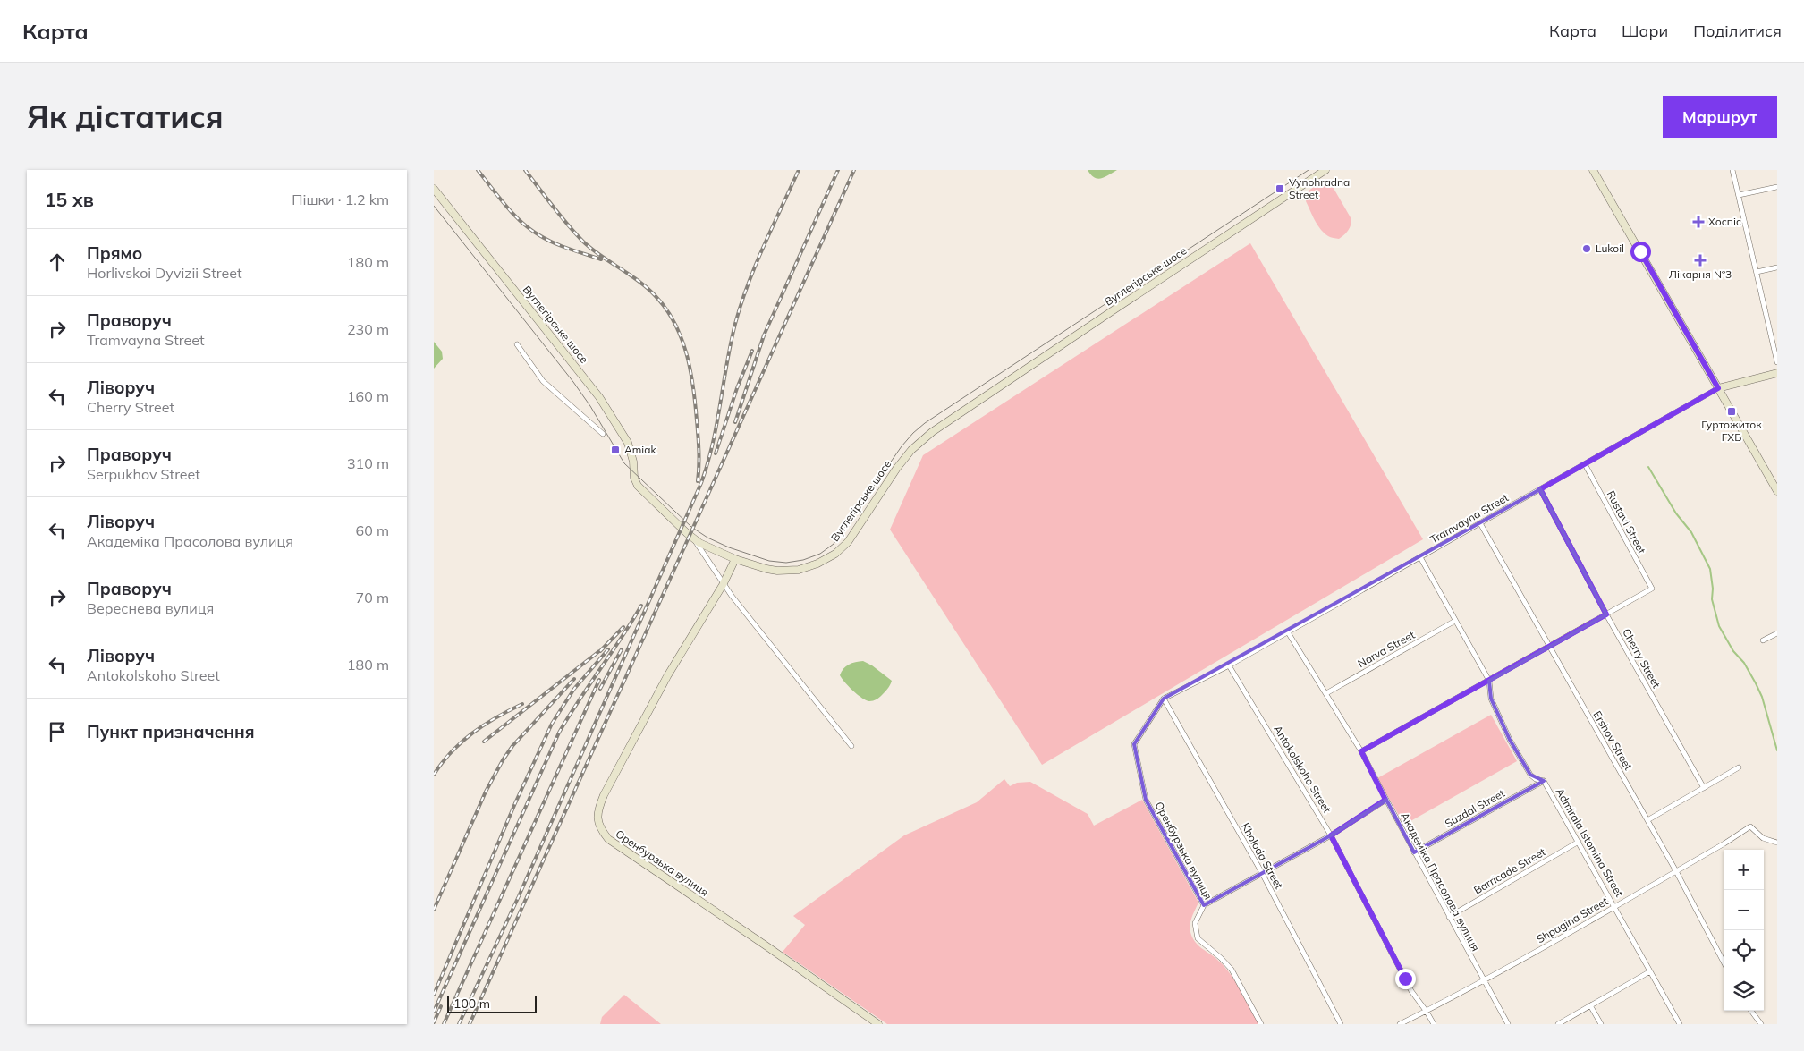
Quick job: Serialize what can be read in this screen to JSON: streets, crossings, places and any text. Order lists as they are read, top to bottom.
{
  "streets": {
    "street": [
      "Вуглегірське шосе",
      "Tramvayna Street",
      "Rustavi Street",
      "Narva Street",
      "Cherry Street",
      "Ershov Street",
      "Antokolskoho Street",
      "Suzdal Street",
      "Admirala Istomina Street",
      "Оренбурзька вулиця",
      "Kholoda Street",
      "Barricade Street",
      "Академіка Прасолова вулиця",
      "Shpagina Street"
    ]
  },
  "crossings": [
    ["Вуглегірське шосе", "Оренбурзька вулиця"],
    ["Tramvayna Street", "Rustavi Street"],
    ["Tramvayna Street", "Cherry Street"],
    ["Tramvayna Street", "Ershov Street"],
    ["Tramvayna Street", "Antokolskoho Street"],
    ["Tramvayna Street", "Admirala Istomina Street"],
    ["Tramvayna Street", "Оренбурзька вулиця"],
    ["Tramvayna Street", "Kholoda Street"],
    ["Tramvayna Street", "Академіка Прасолова вулиця"],
    ["Rustavi Street", "Cherry Street"],
    ["Narva Street", "Admirala Istomina Street"],
    ["Narva Street", "Академіка Прасолова вулиця"],
    ["Ershov Street", "Shpagina Street"],
    ["Antokolskoho Street", "Shpagina Street"],
    ["Suzdal Street", "Admirala Istomina Street"],
    ["Suzdal Street", "Академіка Прасолова вулиця"],
    ["Admirala Istomina Street", "Barricade Street"],
    ["Admirala Istomina Street", "Shpagina Street"],
    ["Оренбурзька вулиця", "Kholoda Street"],
    ["Barricade Street", "Академіка Прасолова вулиця"],
    ["Академіка Прасолова вулиця", "Shpagina Street"]
  ],
  "places": {
    "transit": ["Vynohradna Street", "Гуртожиток ГХБ", "Amiak"],
    "health": ["Хоспіс", "Лікарня №3"],
    "other": ["Lukoil"]
  },
  "scale_bar": "100 m",
  "page": {
    "header": "Карта",
    "nav": ["Карта", "Шари", "Поділитися"],
    "buttons": "Маршрут",
    "title": "Як дістатися",
    "heading": ["15 хв", "Пішки · 1.2 km"],
    "list": [
      ["Прямо", "Horlivskoi Dyvizii Street", "180 m"],
      ["Праворуч", "Tramvayna Street", "230 m"],
      ["Ліворуч", "Cherry Street", "160 m"],
      ["Праворуч", "Serpukhov Street", "310 m"],
      ["Ліворуч", "Академіка Прасолова вулиця", "60 m"],
      ["Праворуч", "Вереснева вулиця", "70 m"],
      ["Ліворуч", "Antokolskoho Street", "180 m"],
      "Пункт призначення"
    ],
    "map_buttons": ["+", "−"],
    "scale": "100 m"
  }
}
